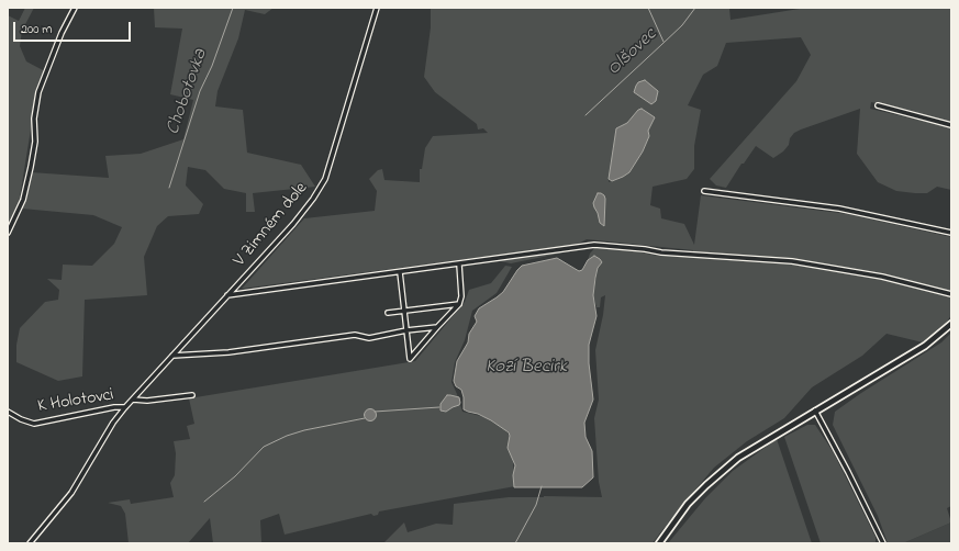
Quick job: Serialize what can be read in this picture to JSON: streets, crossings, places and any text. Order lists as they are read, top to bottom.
{
  "streets": {
    "street": ["V Zimném dole", "K Holotovci"]
  },
  "crossings": [
    ["V Zimném dole", "K Holotovci"]
  ],
  "water": ["Olšovec", "Chobotovka", "Kozí Becirk"],
  "scale_bar": "200 m"
}
